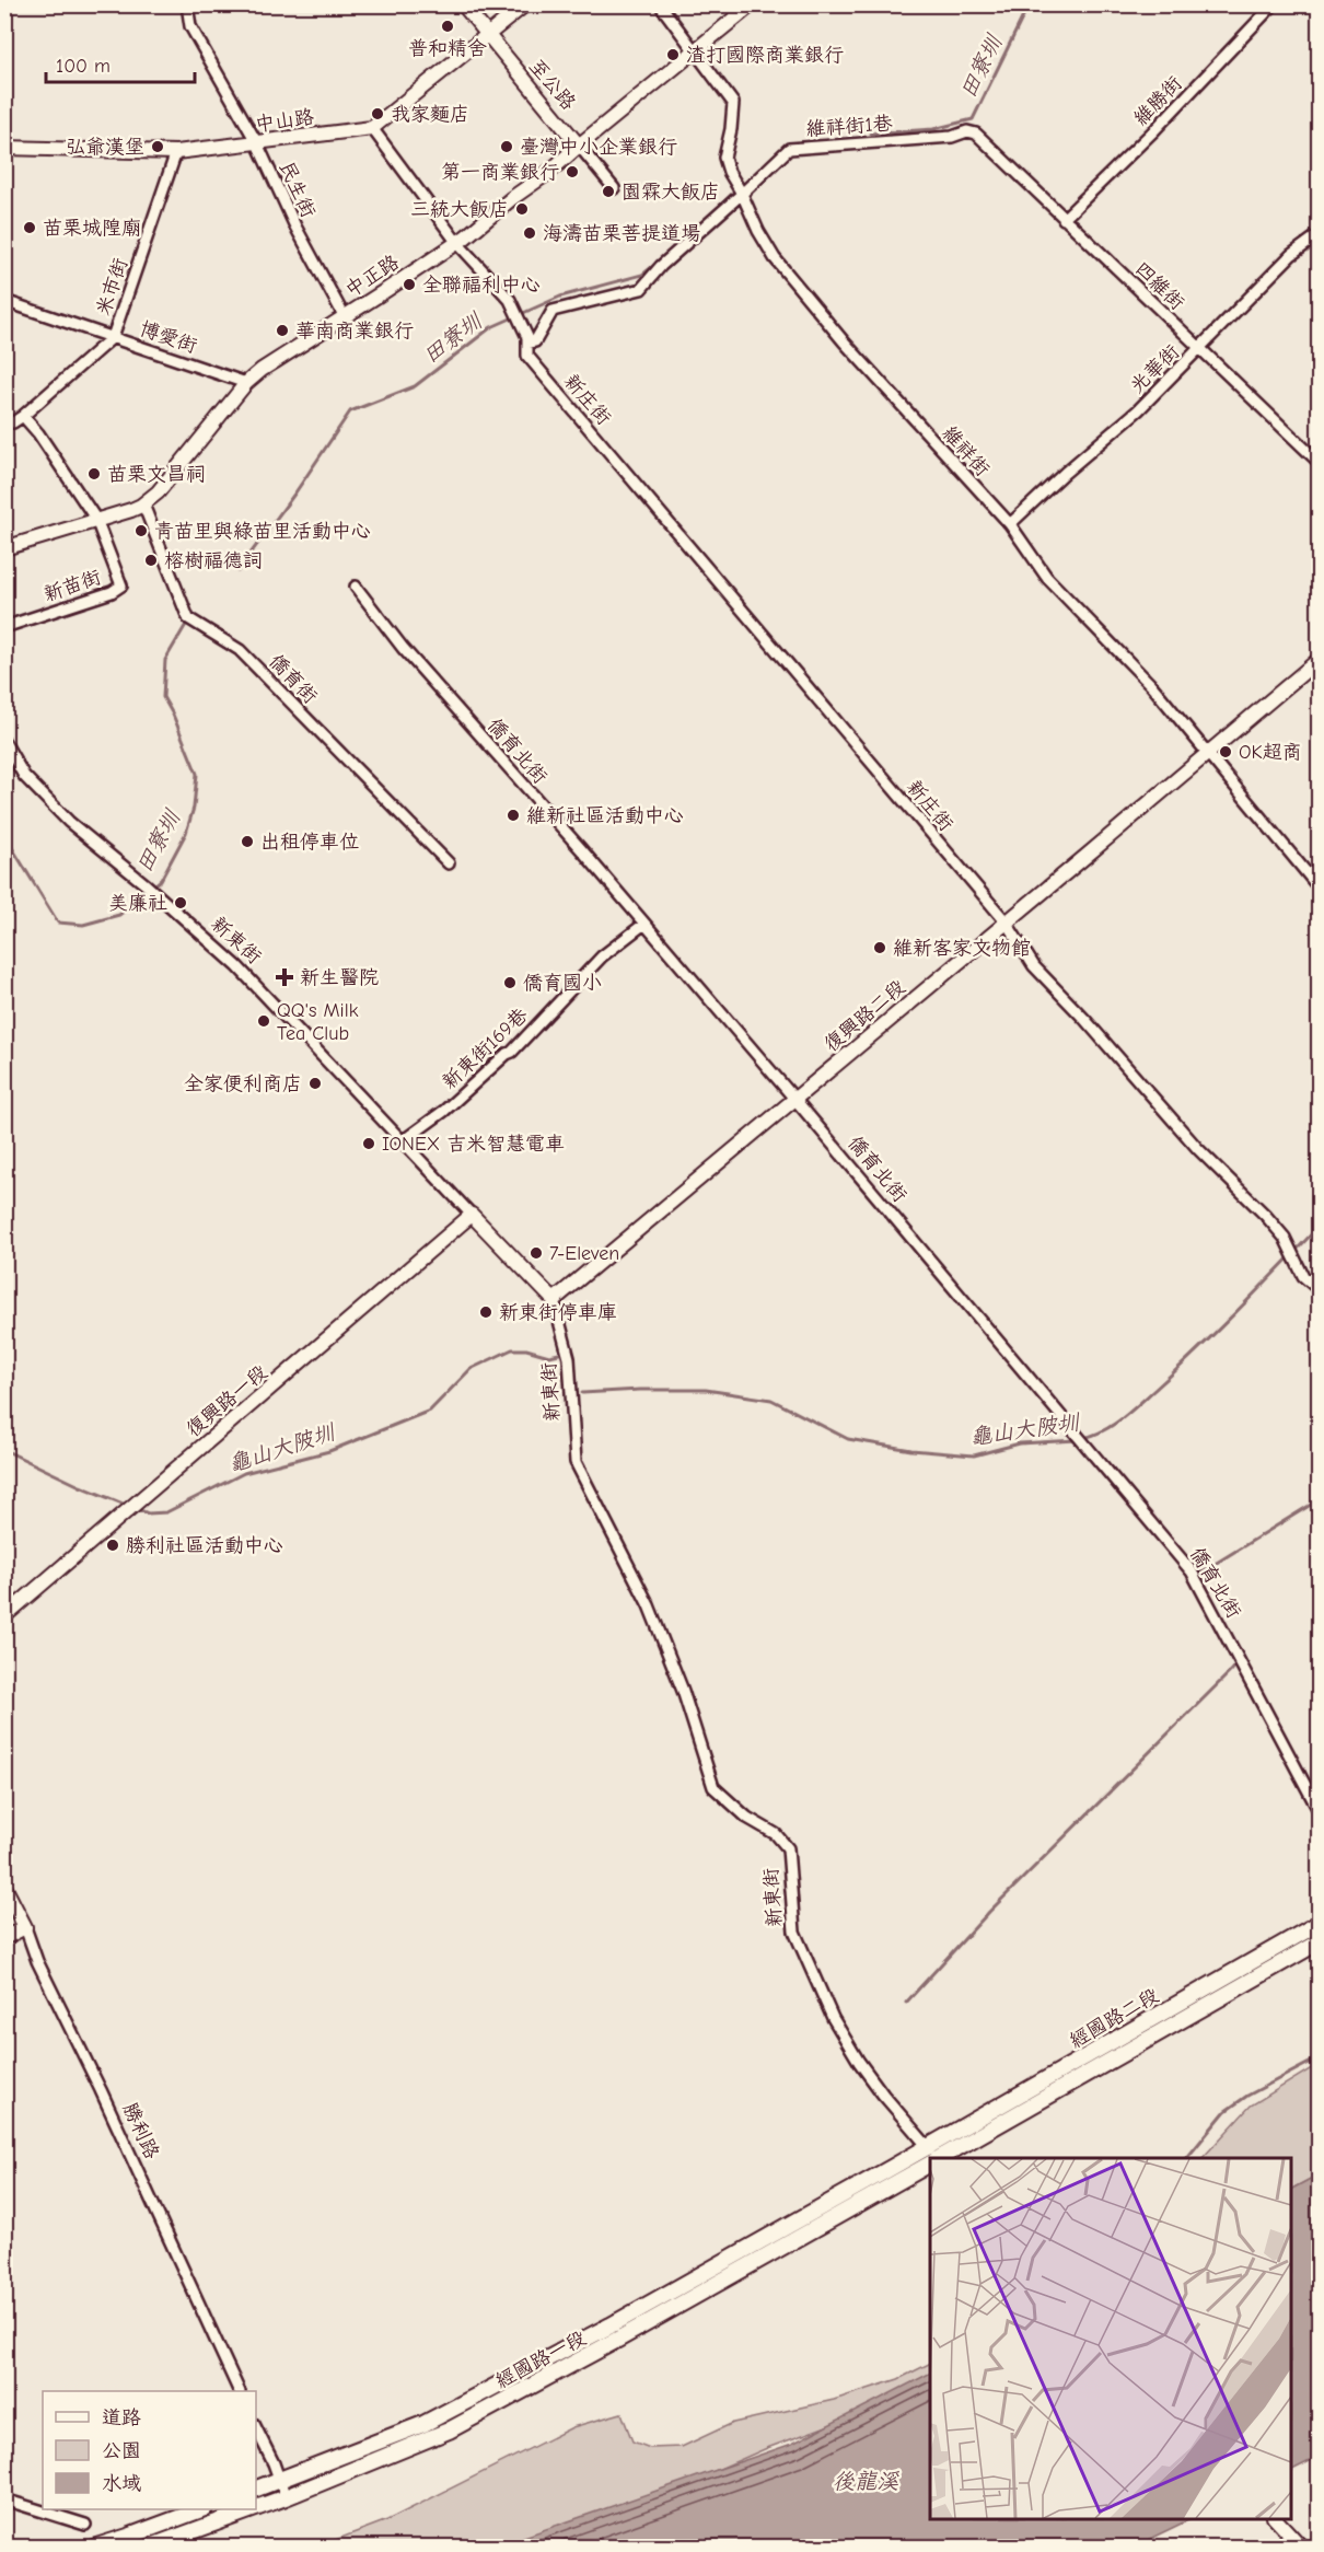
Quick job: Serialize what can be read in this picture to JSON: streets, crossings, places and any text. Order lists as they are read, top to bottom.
{
  "streets": {
    "main road": ["經國路二段", "經國路一段"],
    "street": [
      "至公路",
      "維勝街",
      "中山路",
      "維祥街1巷",
      "民生街",
      "中正路",
      "四維街",
      "米市街",
      "博愛街",
      "光華街",
      "新庄街",
      "維祥街",
      "新苗街",
      "僑育街",
      "僑育北街",
      "新東街",
      "復興路二段",
      "新東街169巷",
      "復興路一段",
      "勝利路"
    ]
  },
  "crossings": [
    ["至公路", "中正路"],
    ["維勝街", "四維街"],
    ["中山路", "民生街"],
    ["中山路", "米市街"],
    ["中山路", "新庄街"],
    ["維祥街1巷", "四維街"],
    ["維祥街1巷", "新庄街"],
    ["維祥街1巷", "維祥街"],
    ["民生街", "中正路"],
    ["中正路", "博愛街"],
    ["中正路", "新庄街"],
    ["中正路", "維祥街"],
    ["中正路", "新苗街"],
    ["中正路", "僑育街"],
    ["四維街", "光華街"],
    ["米市街", "博愛街"],
    ["光華街", "維祥街"],
    ["新庄街", "復興路二段"],
    ["維祥街", "復興路二段"],
    ["僑育北街", "復興路二段"],
    ["僑育北街", "新東街169巷"],
    ["新東街", "復興路二段"],
    ["新東街", "新東街169巷"],
    ["新東街", "復興路一段"],
    ["新東街", "經國路二段"],
    ["新東街", "經國路一段"],
    ["經國路二段", "經國路一段"]
  ],
  "water": ["田寮圳", "龜山大陂圳", "後龍溪"],
  "places": {
    "other": [
      "普和精舍",
      "渣打國際商業銀行",
      "我家麵店",
      "弘爺漢堡",
      "臺灣中小企業銀行",
      "第一商業銀行",
      "園霖大飯店",
      "三統大飯店",
      "苗栗城隍廟",
      "海濤苗栗菩提道場",
      "全聯福利中心",
      "華南商業銀行",
      "苗栗文昌祠",
      "青苗里與綠苗里活動中心",
      "榕樹福德詞",
      "OK超商",
      "維新社區活動中心",
      "出租停車位",
      "美廉社",
      "維新客家文物館",
      "僑育國小",
      "QQ's Milk Tea Club",
      "全家便利商店",
      "IONEX 吉米智慧電車",
      "7-Eleven",
      "新東街停車庫",
      "勝利社區活動中心"
    ],
    "health": ["新生醫院"]
  },
  "legend": ["道路", "公園", "水域"],
  "scale_bar": "100 m"
}
